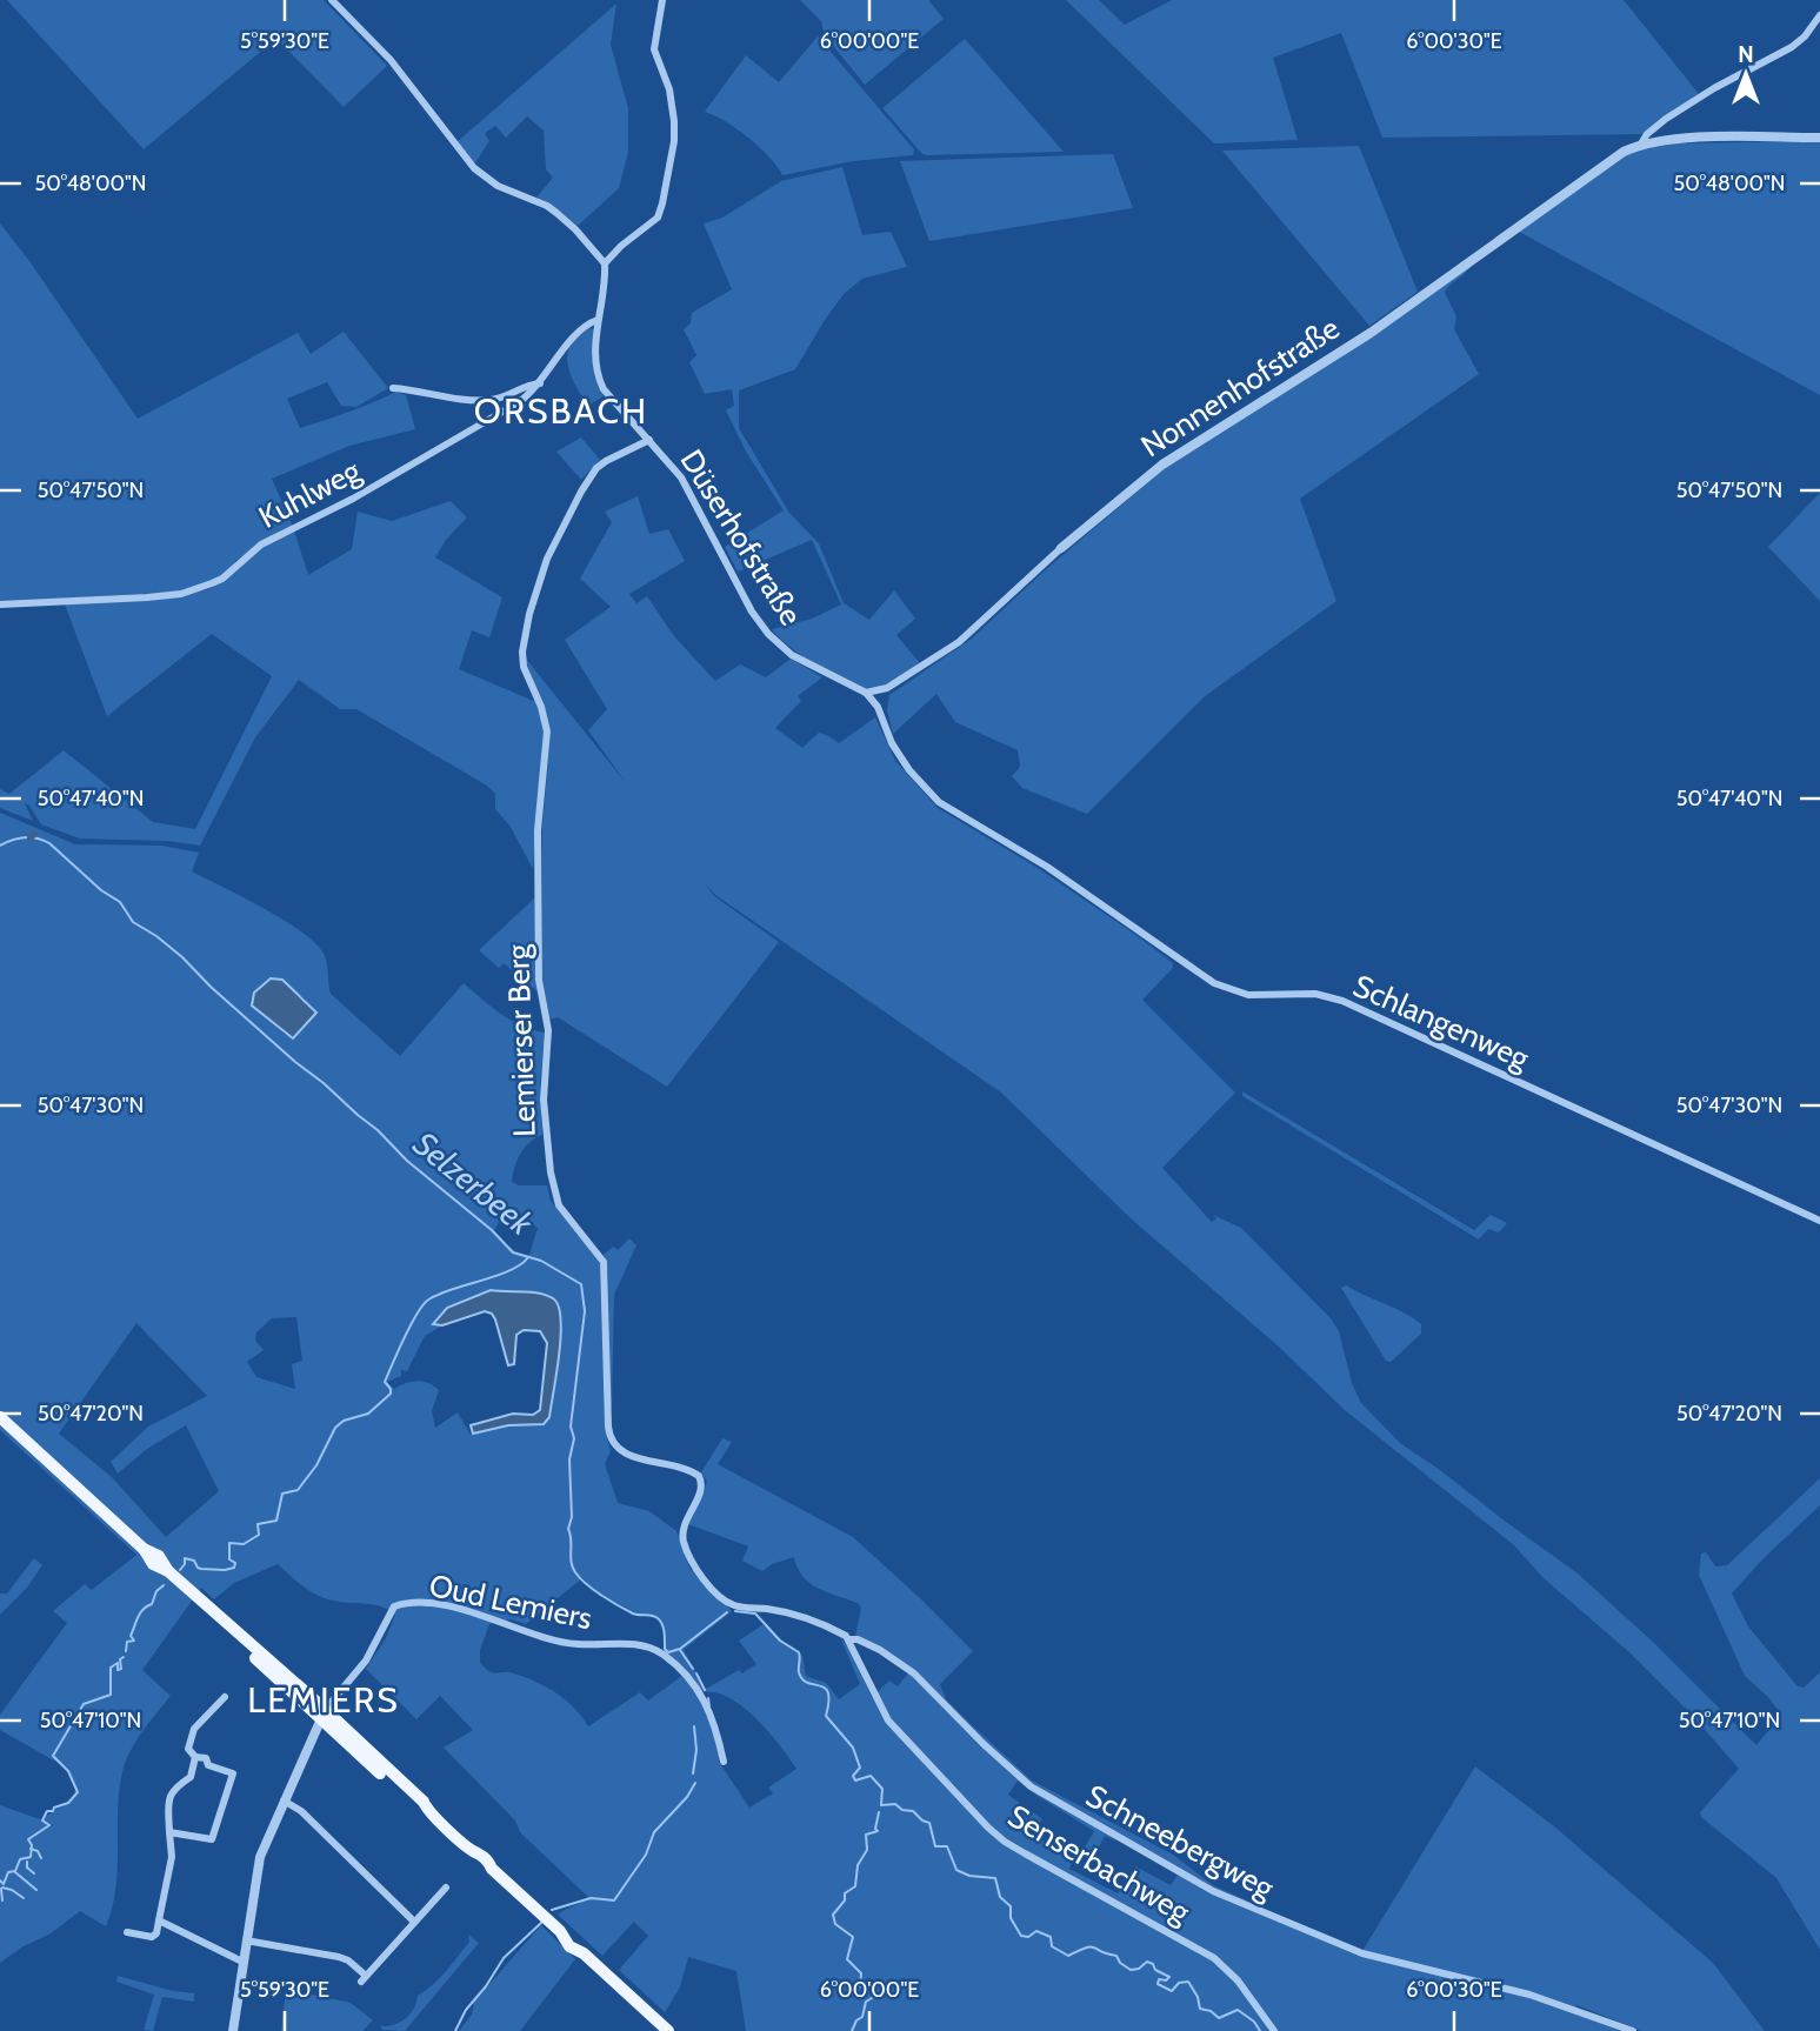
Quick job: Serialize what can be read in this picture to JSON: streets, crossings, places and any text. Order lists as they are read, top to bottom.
{
  "streets": {
    "street": [
      "Nonnenhofstraße",
      "Kuhlweg",
      "Düserhofstraße",
      "Schlangenweg",
      "Lemierser Berg",
      "Oud Lemiers",
      "Schneebergweg",
      "Senserbachweg"
    ]
  },
  "crossings": [
    ["Nonnenhofstraße", "Düserhofstraße"],
    ["Kuhlweg", "Düserhofstraße"],
    ["Düserhofstraße", "Schlangenweg"],
    ["Düserhofstraße", "Lemierser Berg"],
    ["Lemierser Berg", "Schneebergweg"],
    ["Lemierser Berg", "Senserbachweg"],
    ["Schneebergweg", "Senserbachweg"]
  ],
  "districts": ["ORSBACH", "LEMIERS"],
  "water": ["Selzerbeek"],
  "north": "top",
  "coordinates": [
    "5°59'30\"E",
    "6°00'00\"E",
    "6°00'30\"E",
    "50°48'00\"N",
    "50°47'50\"N",
    "50°47'40\"N",
    "50°47'30\"N",
    "50°47'20\"N",
    "50°47'10\"N"
  ]
}
